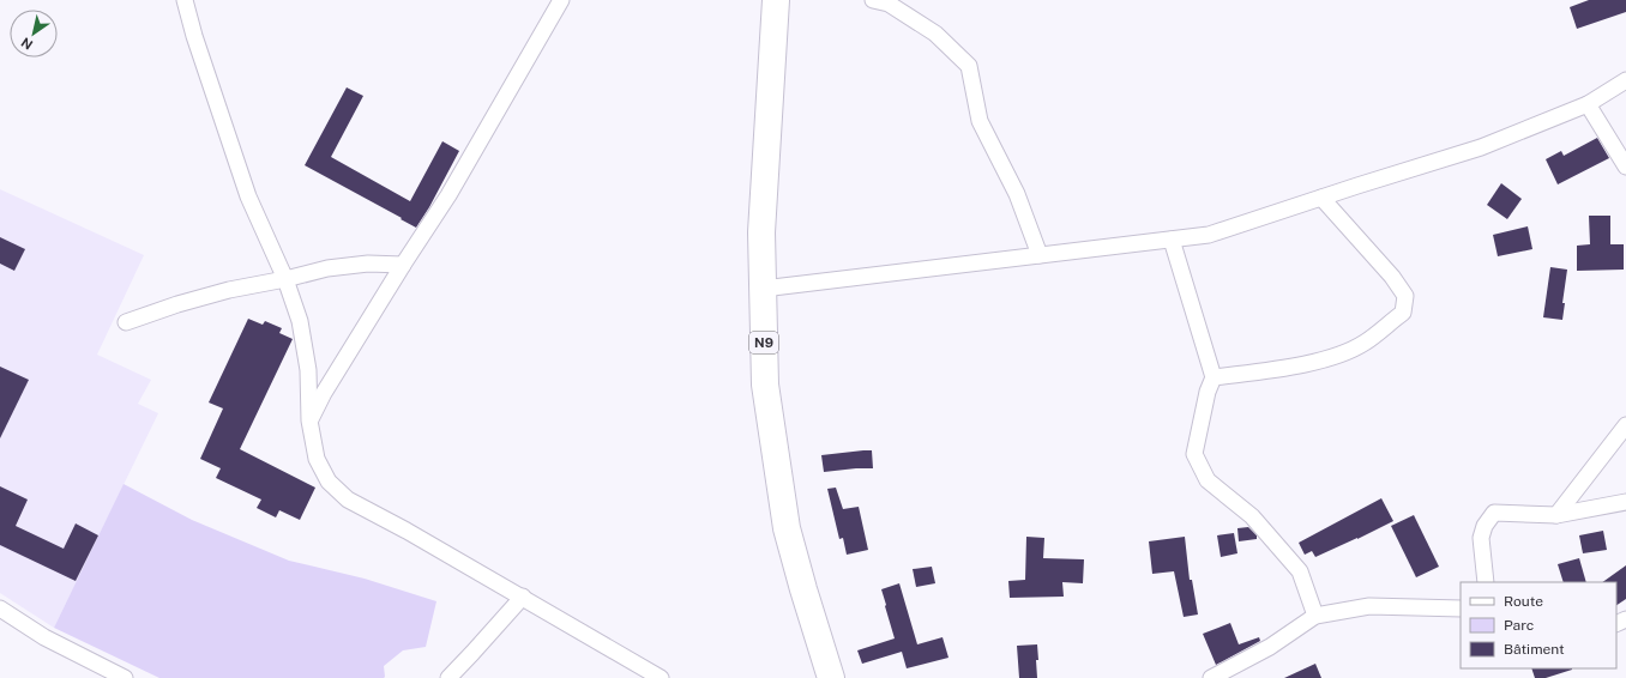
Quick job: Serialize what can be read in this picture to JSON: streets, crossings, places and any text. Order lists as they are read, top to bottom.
{
  "streets": {
    "highway": ["N9"]
  },
  "legend": ["Route", "Parc", "Bâtiment"],
  "north": "bottom left"
}
